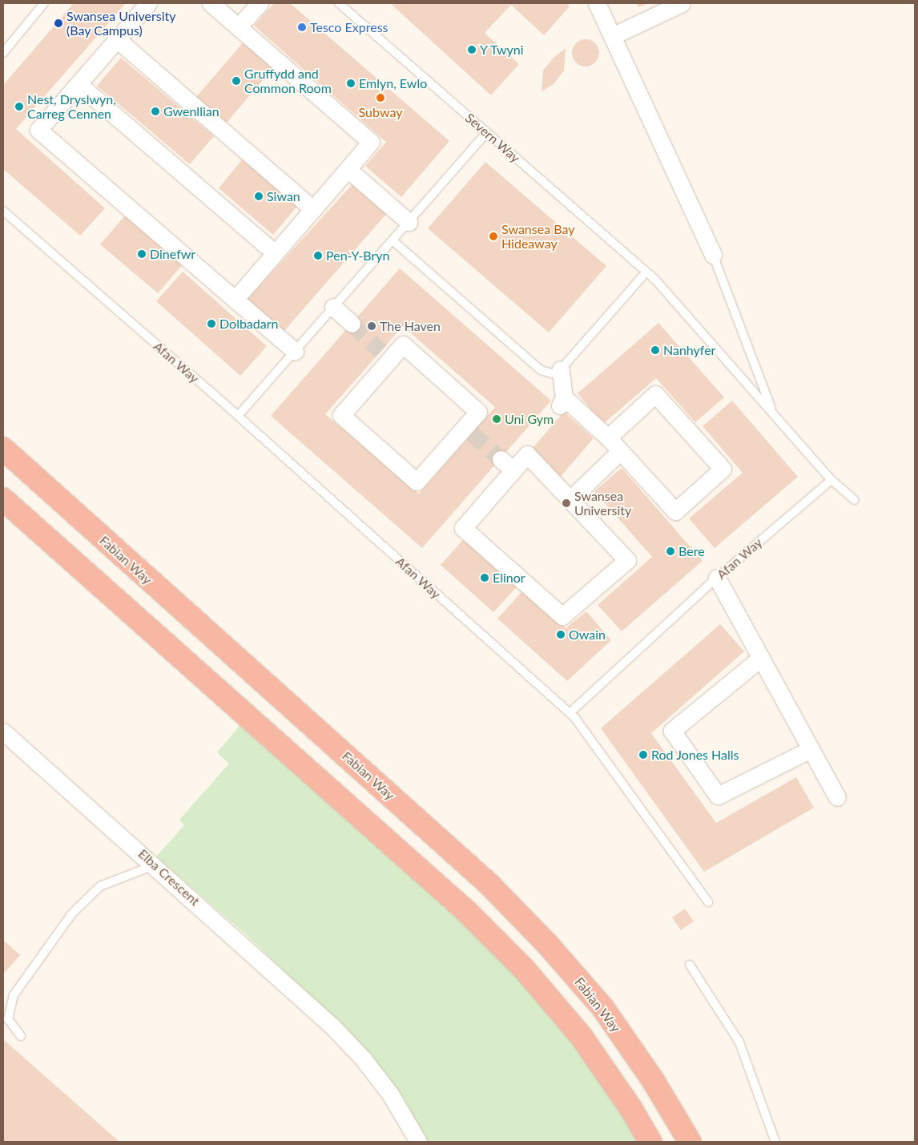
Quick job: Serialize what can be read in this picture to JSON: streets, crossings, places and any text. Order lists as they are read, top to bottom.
{
  "streets": {
    "highway": ["Fabian Way"],
    "street": ["Elba Crescent"],
    "lane": ["Severn Way", "Afan Way"]
  },
  "crossings": [
    ["Severn Way", "Afan Way"]
  ],
  "places": [
    "Swansea University (Bay Campus)",
    "Tesco Express",
    "Y Twyni",
    "Gruffydd and Common Room",
    "Emlyn, Ewlo",
    "Subway",
    "Nest, Dryslwyn, Carreg Cennen",
    "Gwenllian",
    "Siwan",
    "Swansea Bay Hideaway",
    "Dinefwr",
    "Pen-Y-Bryn",
    "Dolbadarn",
    "The Haven",
    "Nanhyfer",
    "Uni Gym",
    "Swansea University",
    "Bere",
    "Elinor",
    "Owain",
    "Rod Jones Halls"
  ]
}
